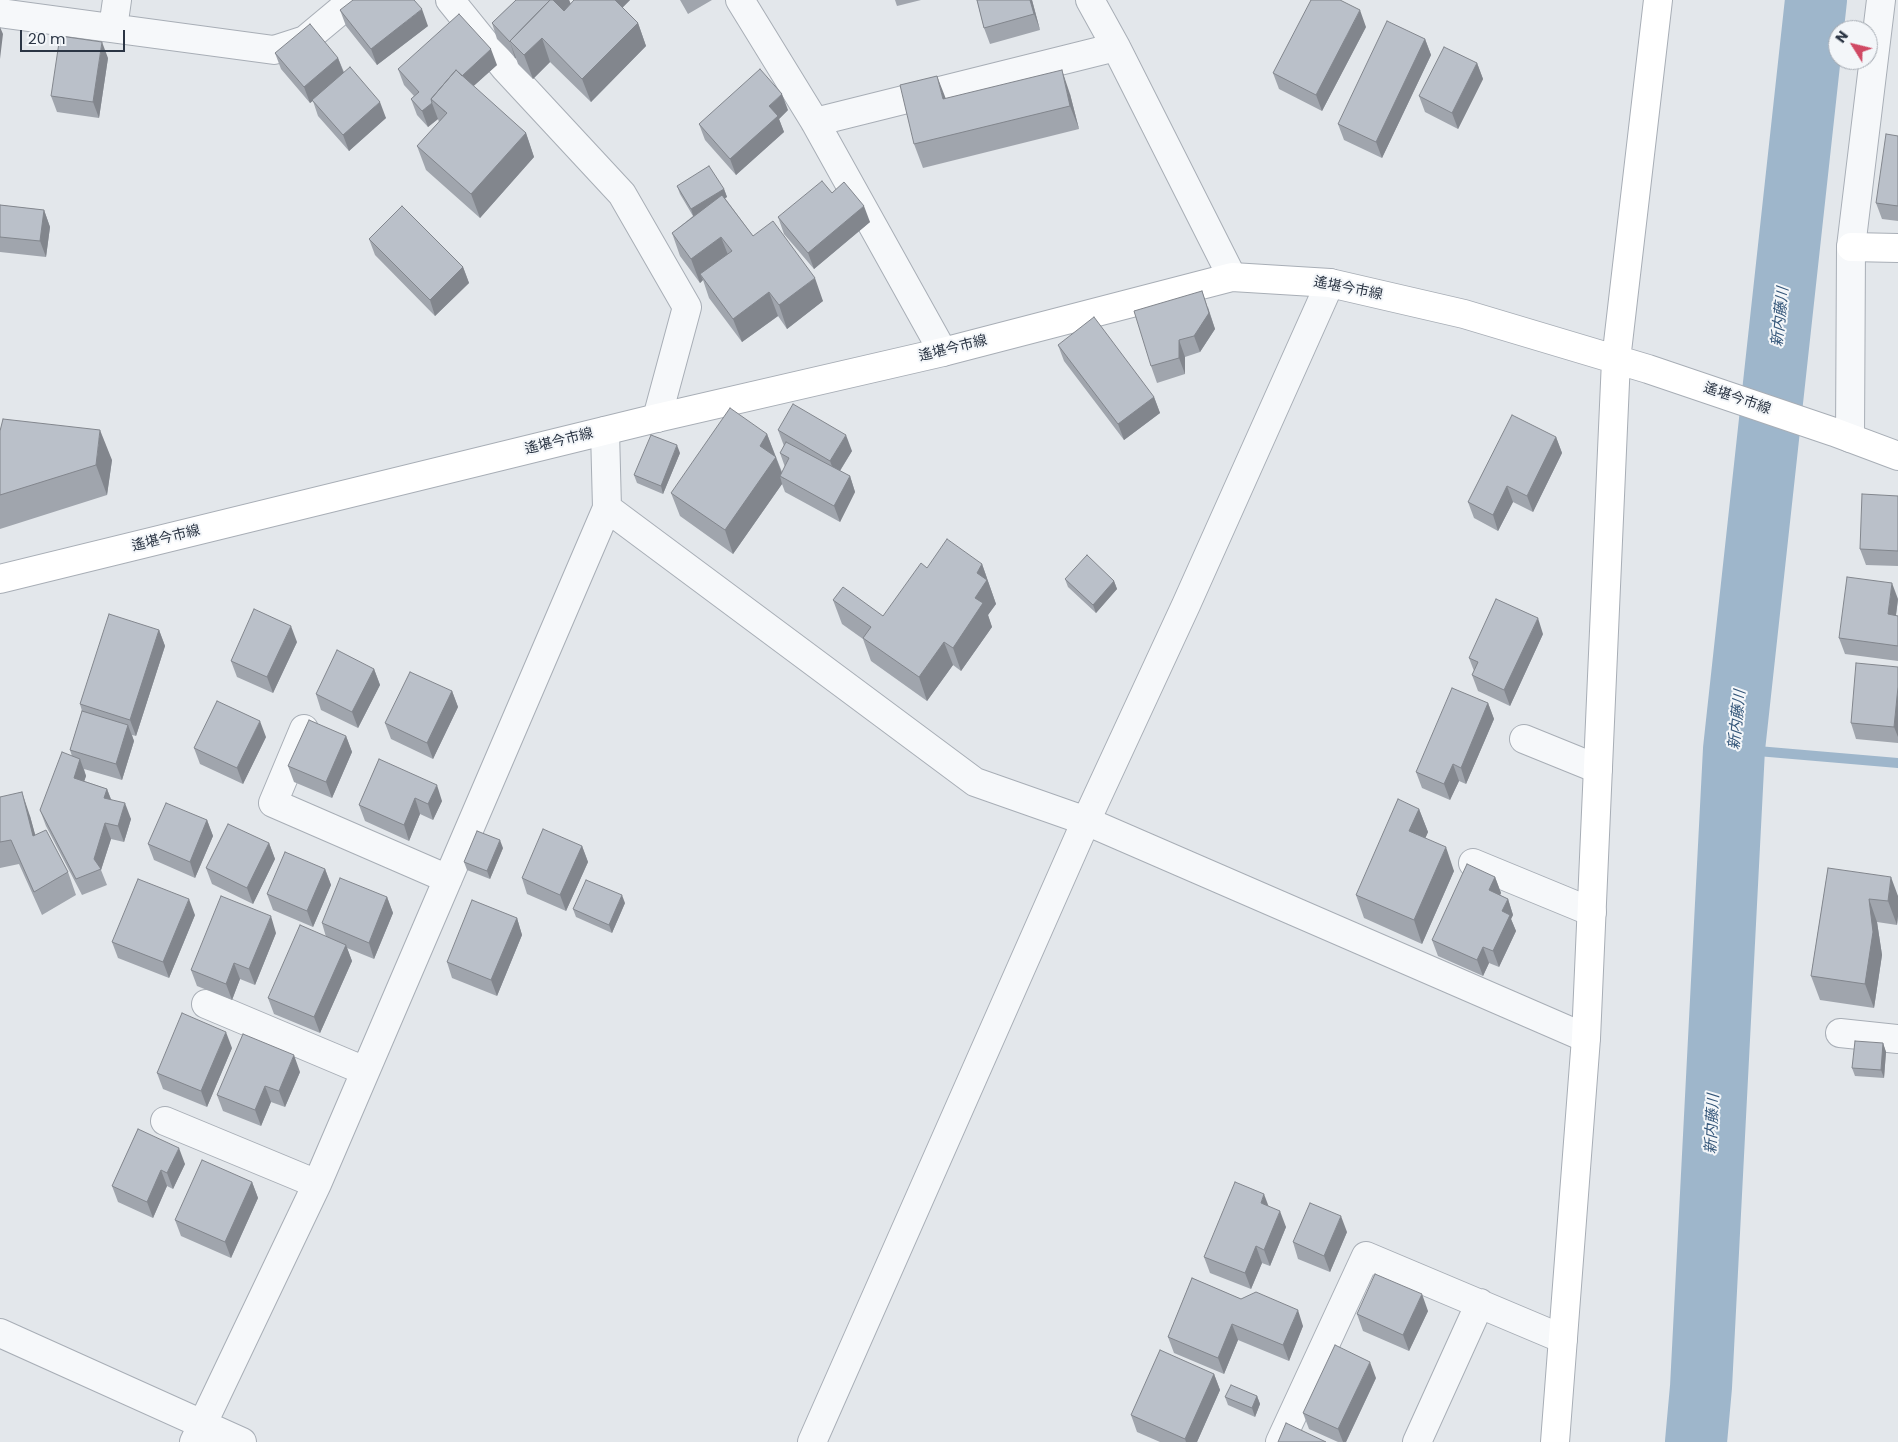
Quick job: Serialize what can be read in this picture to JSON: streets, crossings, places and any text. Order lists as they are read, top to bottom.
{
  "streets": {
    "main road": ["遙堪今市線"]
  },
  "water": ["新内藤川"],
  "scale_bar": "20 m",
  "north": "top left"
}
